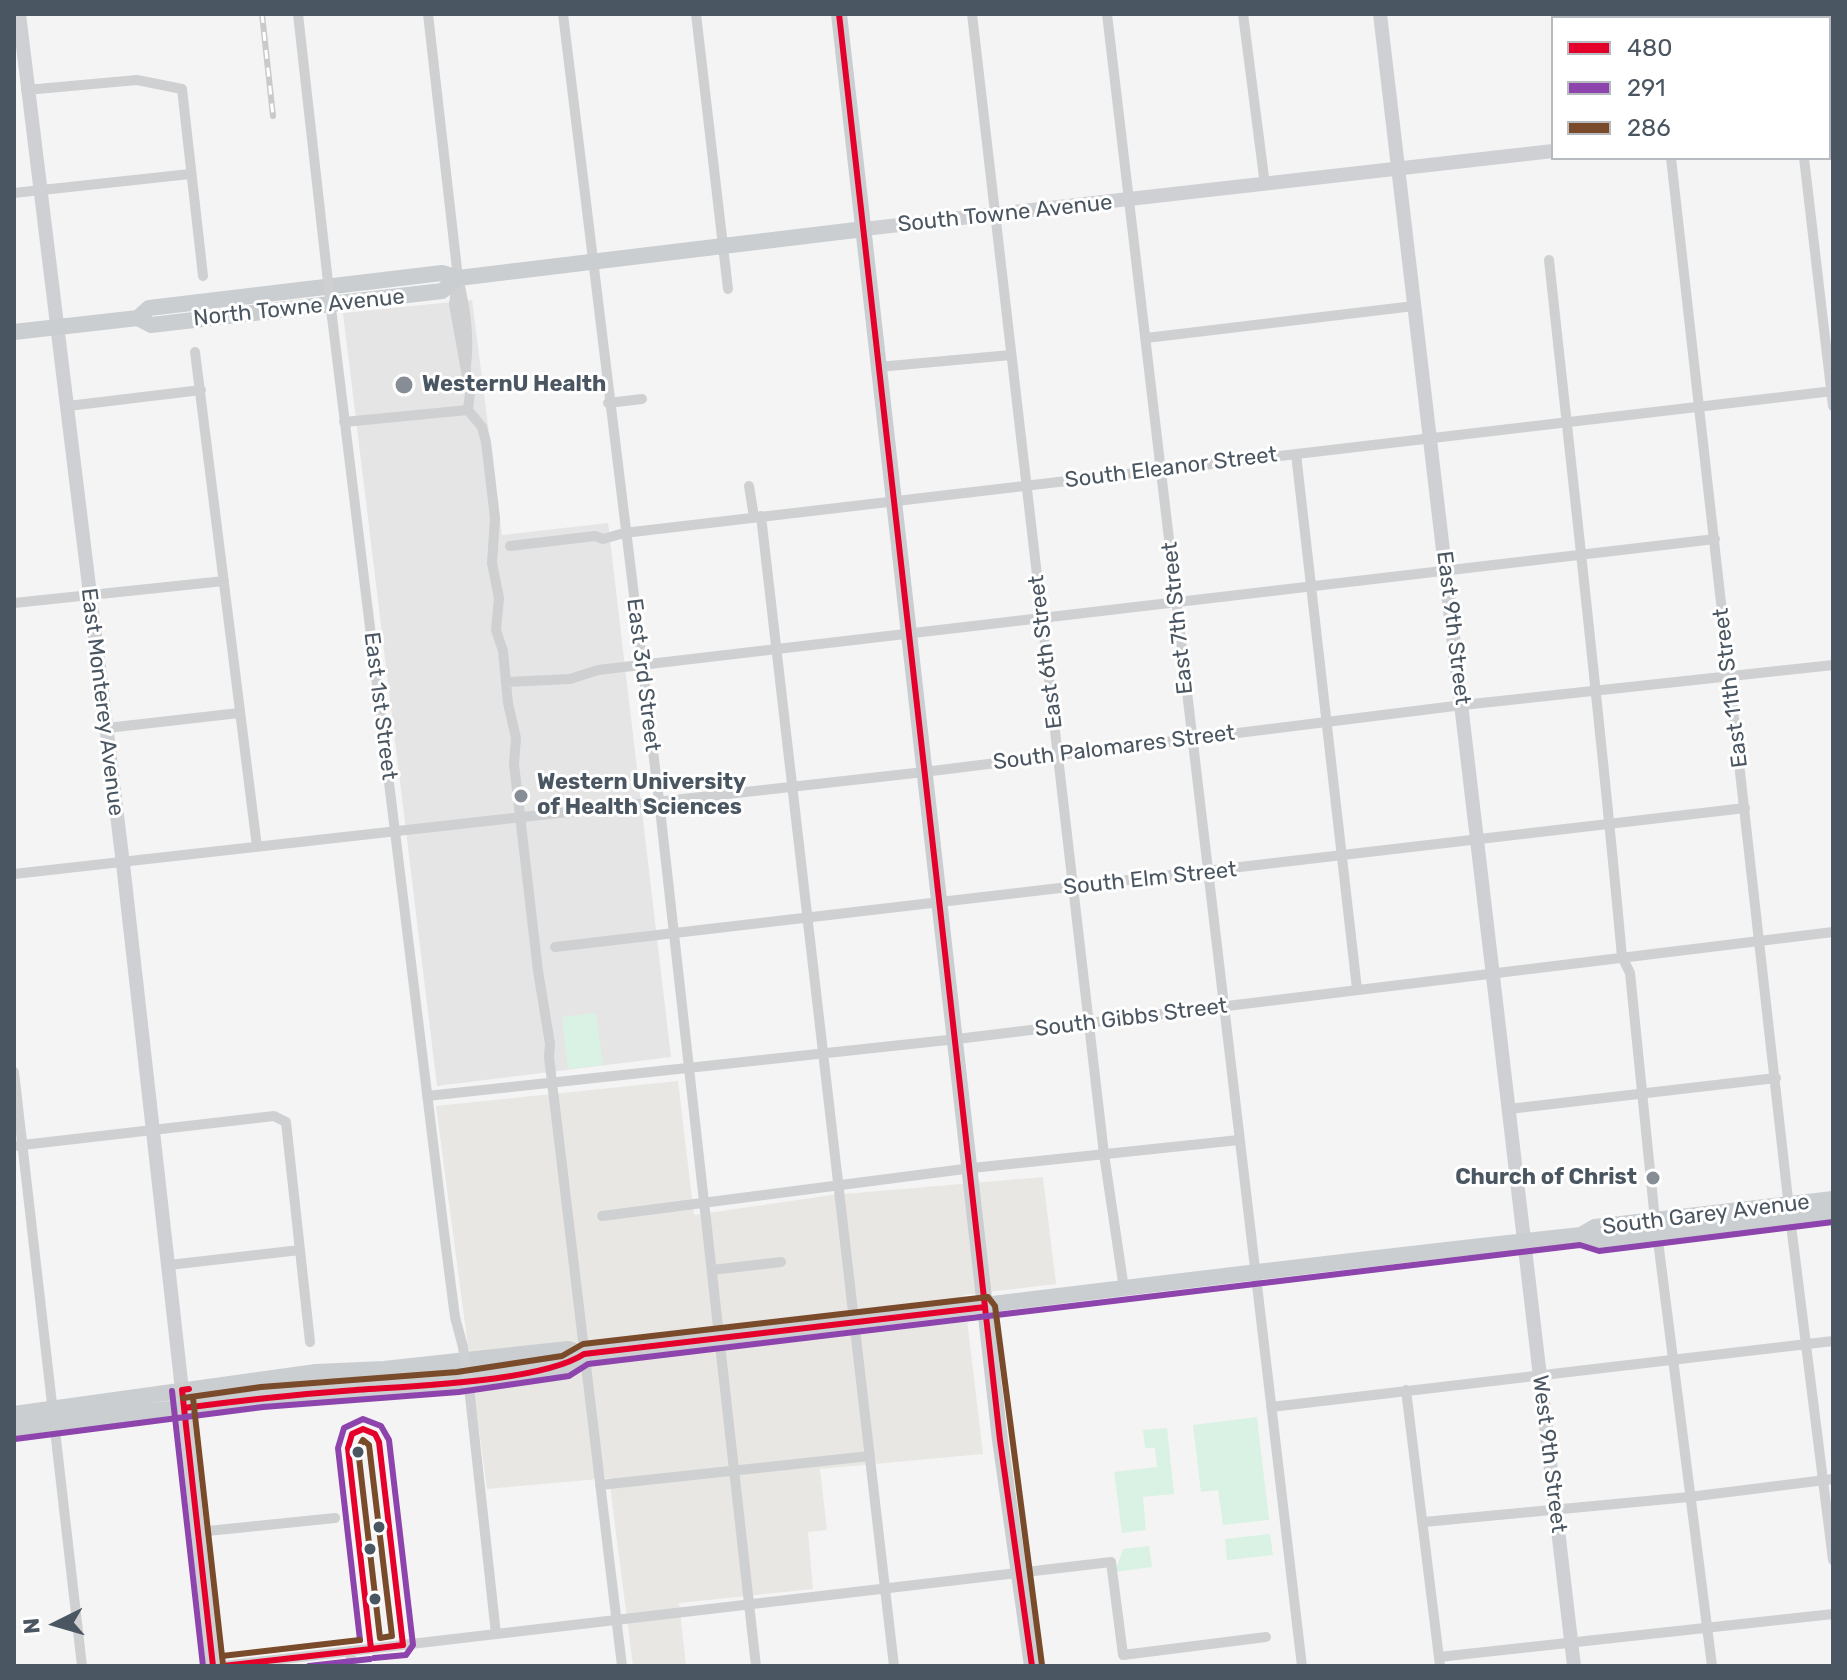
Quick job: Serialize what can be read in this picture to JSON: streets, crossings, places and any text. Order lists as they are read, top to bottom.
{
  "streets": {
    "main road": ["South Towne Avenue", "North Towne Avenue", "South Garey Avenue"],
    "street": [
      "South Eleanor Street",
      "East 7th Street",
      "East 9th Street",
      "East 6th Street",
      "East 3rd Street",
      "East 11th Street",
      "East Monterey Avenue",
      "East 1st Street",
      "South Palomares Street",
      "South Elm Street",
      "South Gibbs Street",
      "West 9th Street"
    ]
  },
  "crossings": [
    ["South Towne Avenue", "North Towne Avenue"],
    ["South Towne Avenue", "East 7th Street"],
    ["South Towne Avenue", "East 9th Street"],
    ["South Towne Avenue", "East 6th Street"],
    ["South Towne Avenue", "East 3rd Street"],
    ["North Towne Avenue", "East Monterey Avenue"],
    ["South Eleanor Street", "East 7th Street"],
    ["South Eleanor Street", "East 9th Street"],
    ["South Eleanor Street", "East 6th Street"],
    ["South Eleanor Street", "East 3rd Street"],
    ["South Eleanor Street", "East 11th Street"],
    ["East 7th Street", "South Palomares Street"],
    ["East 7th Street", "South Elm Street"],
    ["East 7th Street", "South Gibbs Street"],
    ["East 7th Street", "South Garey Avenue"],
    ["East 9th Street", "South Palomares Street"],
    ["East 9th Street", "South Elm Street"],
    ["East 9th Street", "South Gibbs Street"],
    ["East 9th Street", "South Garey Avenue"],
    ["East 9th Street", "West 9th Street"],
    ["East 6th Street", "South Palomares Street"],
    ["East 6th Street", "South Elm Street"],
    ["East 6th Street", "South Gibbs Street"],
    ["East 6th Street", "South Garey Avenue"],
    ["East 3rd Street", "South Palomares Street"],
    ["East 3rd Street", "South Elm Street"],
    ["East 3rd Street", "South Gibbs Street"],
    ["East 3rd Street", "South Garey Avenue"],
    ["East 11th Street", "South Palomares Street"],
    ["East 11th Street", "South Elm Street"],
    ["East 11th Street", "South Gibbs Street"],
    ["East 11th Street", "South Garey Avenue"],
    ["East Monterey Avenue", "South Palomares Street"],
    ["East Monterey Avenue", "South Garey Avenue"],
    ["East 1st Street", "South Palomares Street"],
    ["East 1st Street", "South Gibbs Street"],
    ["South Garey Avenue", "West 9th Street"]
  ],
  "places": ["WesternU Health", "Western University of Health Sciences", "Church of Christ"],
  "lines": ["transit line 480", "transit line 291", "transit line 286"],
  "legend": ["480", "291", "286"],
  "north": "left"
}
